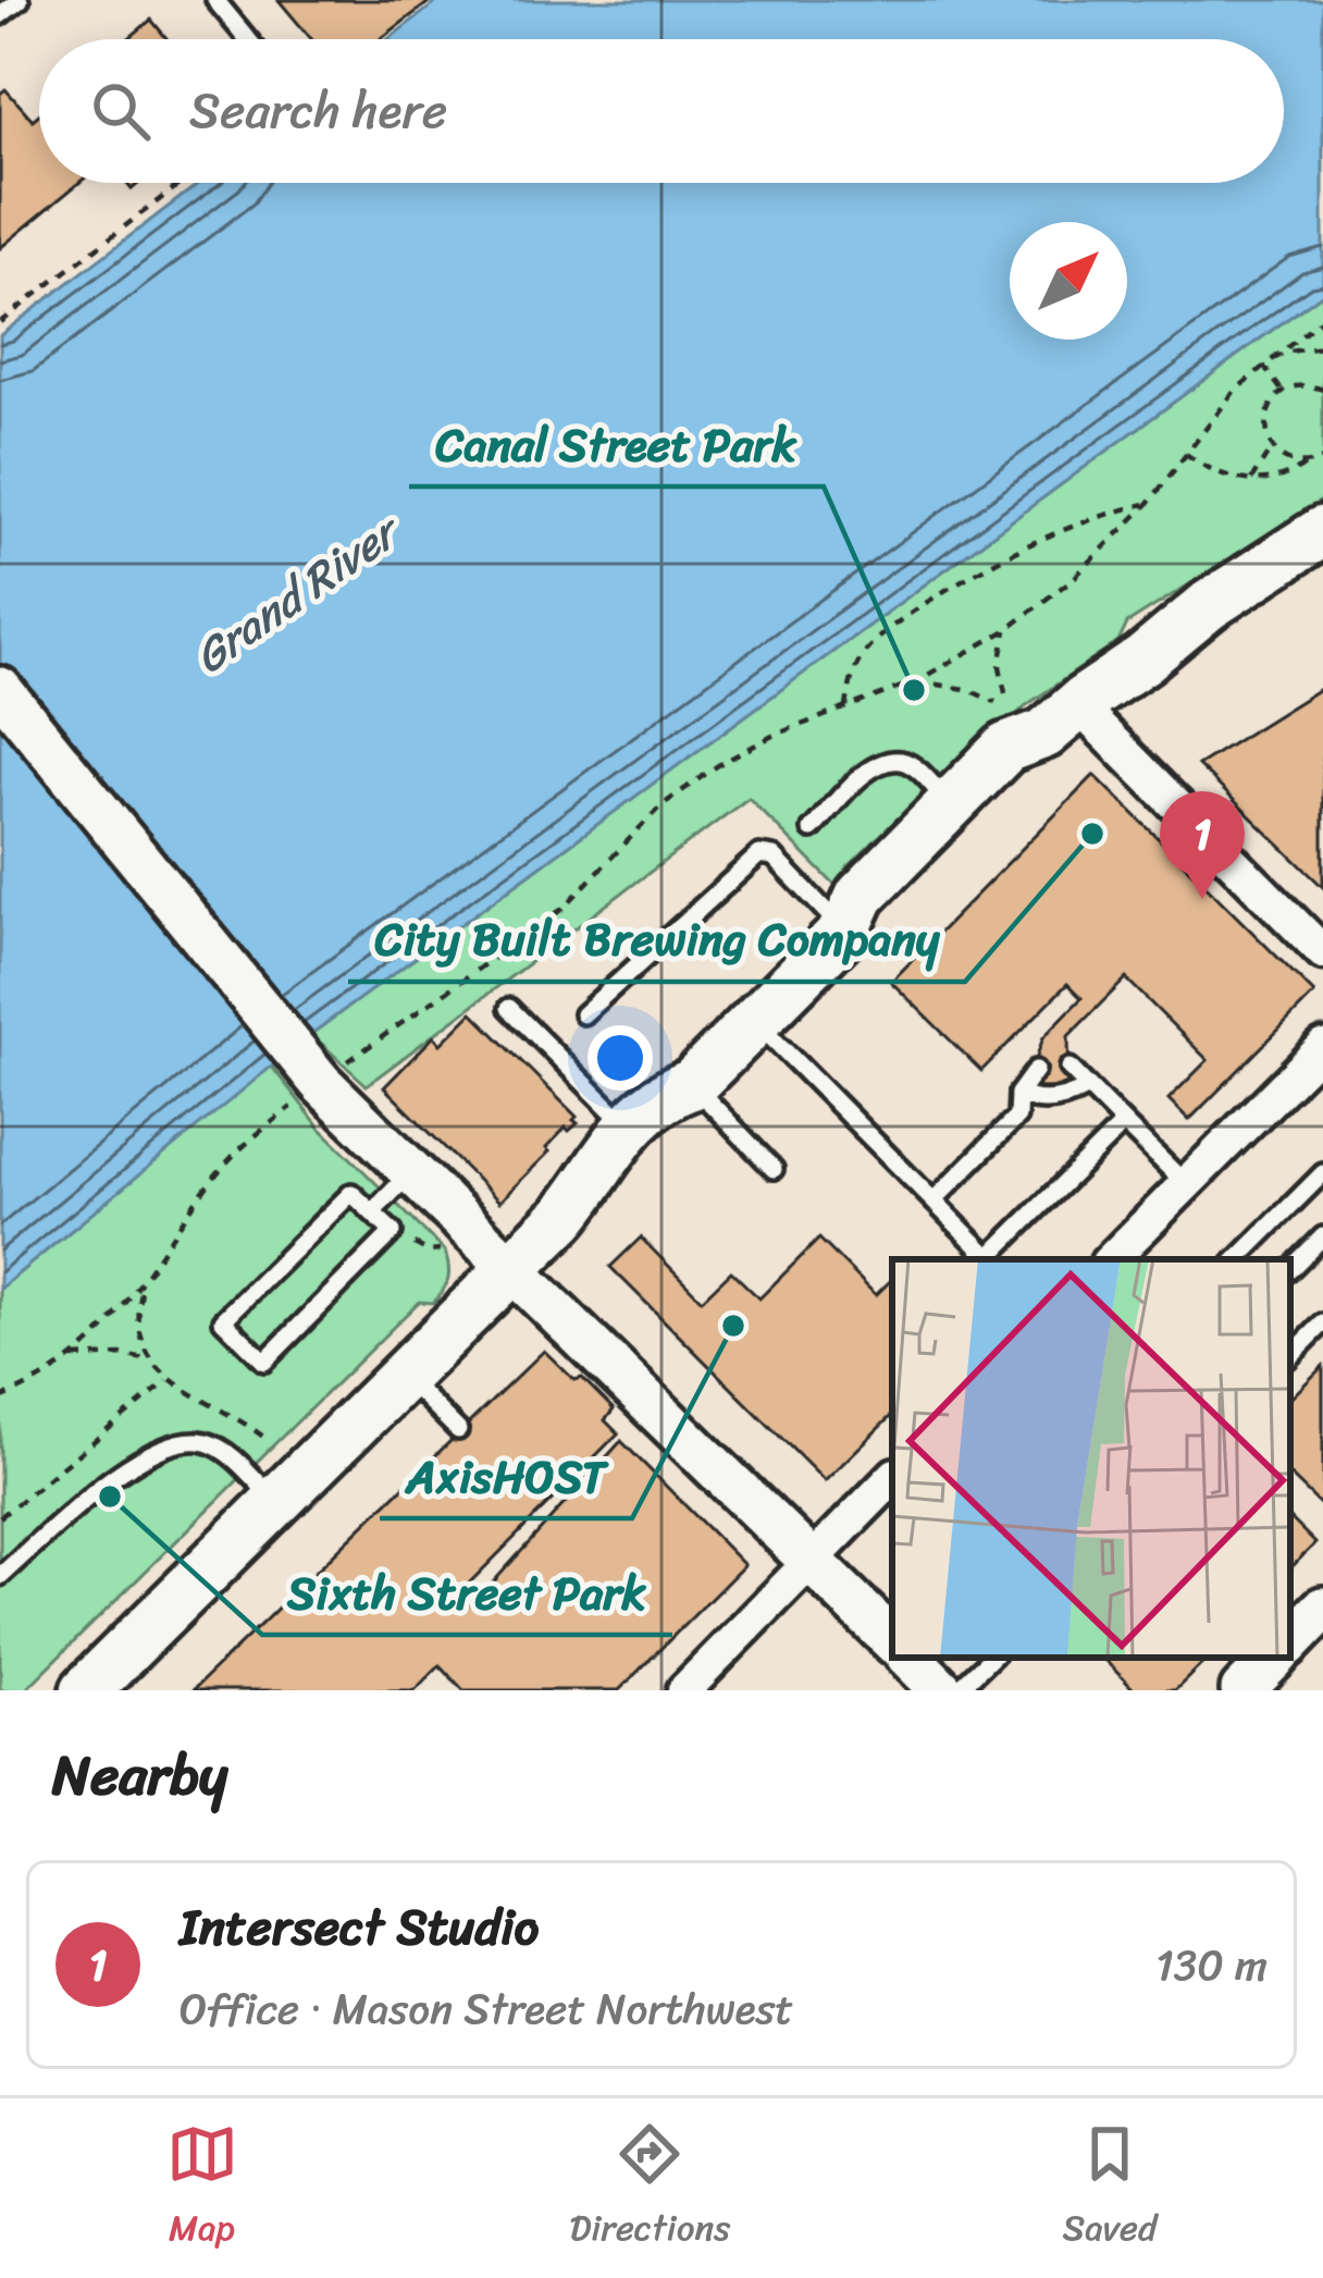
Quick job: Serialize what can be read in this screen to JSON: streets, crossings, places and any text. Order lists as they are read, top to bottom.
{
  "water": ["Grand River"],
  "places": [
    "Canal Street Park",
    "City Built Brewing Company",
    "AxisHOST",
    "Sixth Street Park"
  ],
  "north": "top right",
  "page": {
    "search": "Search here",
    "pins": "1",
    "heading": "Nearby",
    "list": [
      {
        "mark": "1",
        "name": "Intersect Studio",
        "note": "Office · Mason Street Northwest",
        "value": "130 m"
      }
    ],
    "nav": ["Map", "Directions", "Saved"]
  }
}
